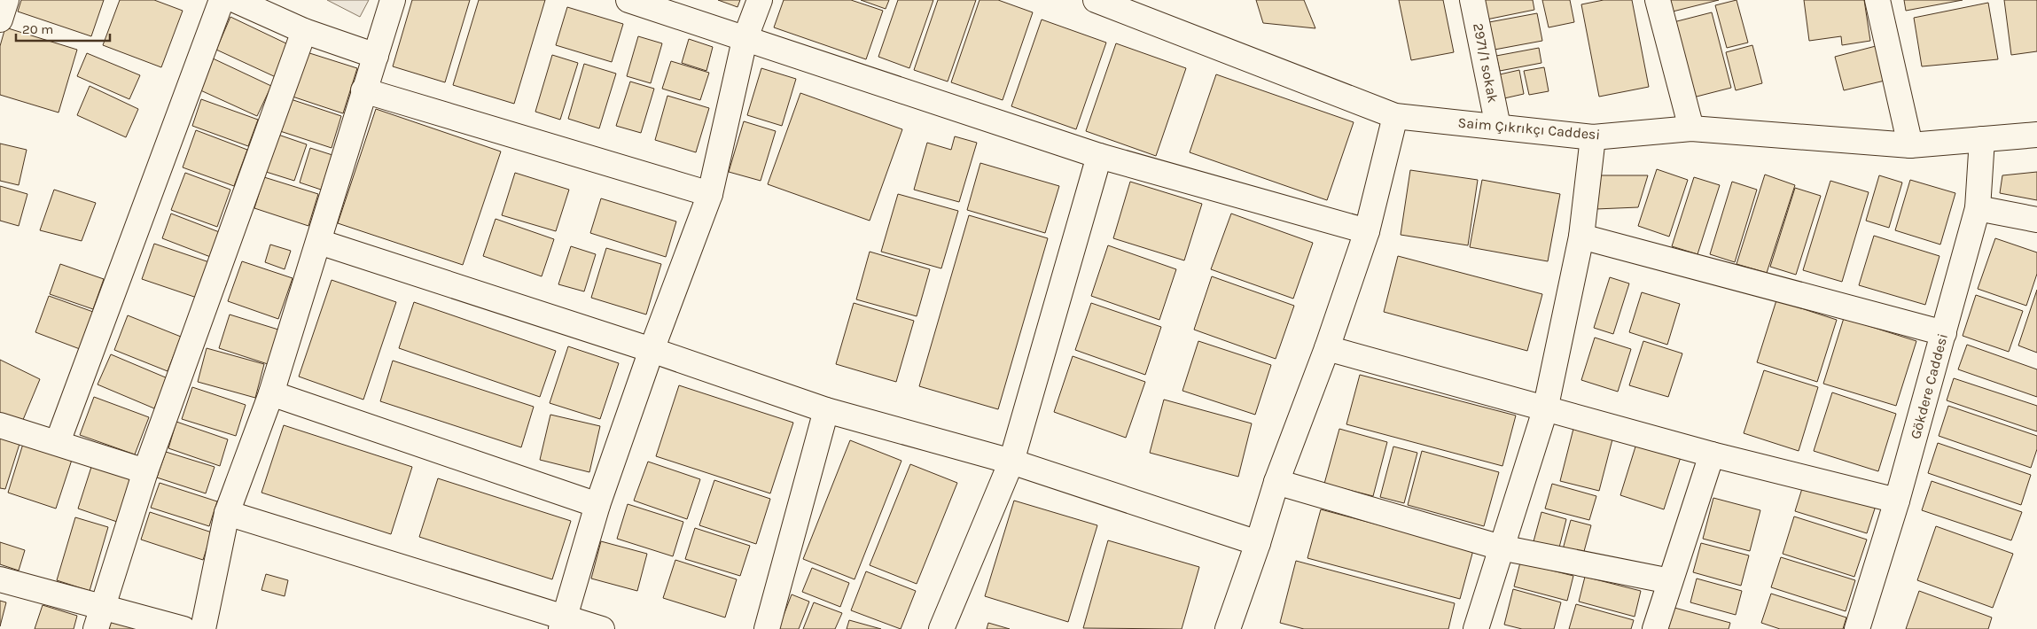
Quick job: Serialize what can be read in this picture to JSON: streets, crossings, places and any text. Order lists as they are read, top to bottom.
{
  "streets": {
    "street": ["2971/1 sokak", "Saim Çıkrıkçı Caddesi", "Gökdere Caddesi"]
  },
  "crossings": [
    ["2971/1 sokak", "Saim Çıkrıkçı Caddesi"],
    ["Saim Çıkrıkçı Caddesi", "Gökdere Caddesi"]
  ],
  "scale_bar": "20 m"
}
